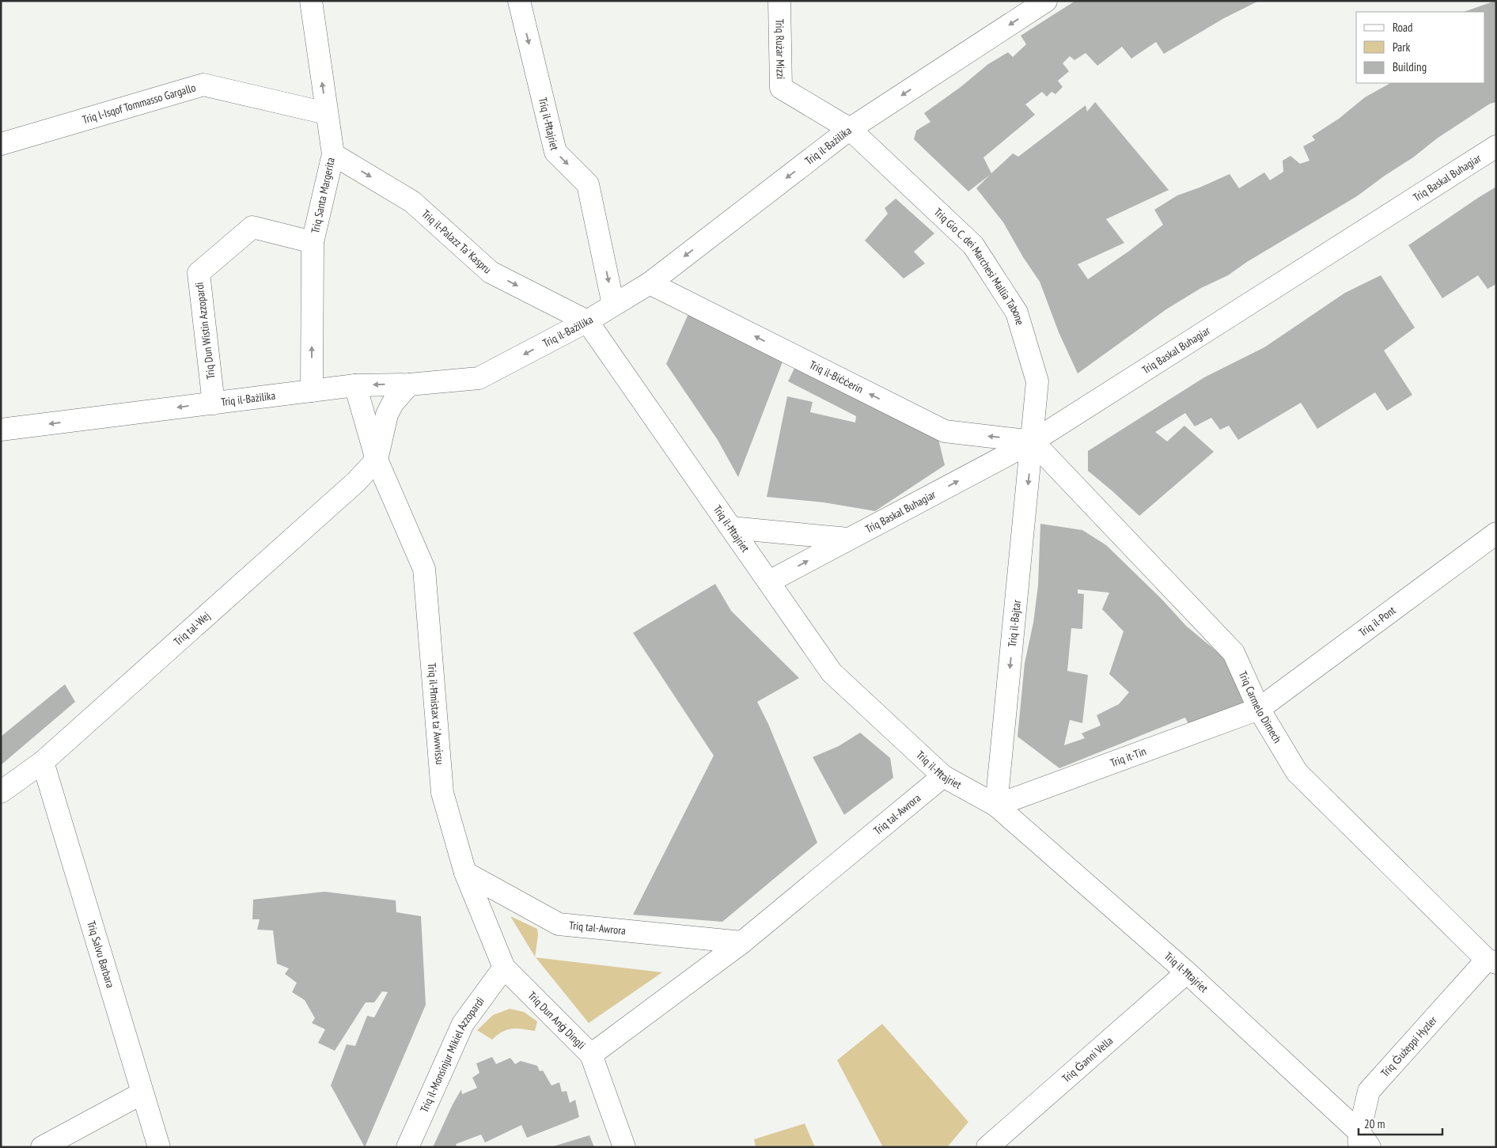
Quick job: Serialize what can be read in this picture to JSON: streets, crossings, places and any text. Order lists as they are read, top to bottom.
{
  "streets": {
    "street": [
      "Triq Rużar Mizzi",
      "Triq l-Isqof Tommasso Gargallo",
      "Triq il-Ħtajriet",
      "Triq il-Bażilika",
      "Triq Baskal Buhagiar",
      "Triq Santa Margerita",
      "Triq il-Palazz Ta' Kaspru",
      "Triq Gio C. dei Marchesi Mallia Tabone",
      "Triq Dun Wistin Azzopardi",
      "Triq il-Biċċerin",
      "Triq il-Pont",
      "Triq il-Bajtar",
      "Triq tal-Wej",
      "Triq Carmelo Dimech",
      "Triq il-Ħmistax ta' Awwissu",
      "Triq it-Tin",
      "Triq tal-Awrora",
      "Triq Salvu Barbara",
      "Triq Dun Anġ Dingli",
      "Triq Ġużeppi Hyzler",
      "Triq il-Monsinjur Mikiel Azzopardi",
      "Triq Ġanni Vella"
    ]
  },
  "crossings": [
    ["Triq Rużar Mizzi", "Triq il-Bażilika"],
    ["Triq Rużar Mizzi", "Triq Gio C. dei Marchesi Mallia Tabone"],
    ["Triq l-Isqof Tommasso Gargallo", "Triq Santa Margerita"],
    ["Triq il-Ħtajriet", "Triq il-Bażilika"],
    ["Triq il-Ħtajriet", "Triq Baskal Buhagiar"],
    ["Triq il-Ħtajriet", "Triq il-Palazz Ta' Kaspru"],
    ["Triq il-Ħtajriet", "Triq il-Bajtar"],
    ["Triq il-Ħtajriet", "Triq it-Tin"],
    ["Triq il-Ħtajriet", "Triq tal-Awrora"],
    ["Triq il-Ħtajriet", "Triq Ġużeppi Hyzler"],
    ["Triq il-Ħtajriet", "Triq Ġanni Vella"],
    ["Triq il-Bażilika", "Triq Santa Margerita"],
    ["Triq il-Bażilika", "Triq il-Palazz Ta' Kaspru"],
    ["Triq il-Bażilika", "Triq Gio C. dei Marchesi Mallia Tabone"],
    ["Triq il-Bażilika", "Triq Dun Wistin Azzopardi"],
    ["Triq il-Bażilika", "Triq il-Biċċerin"],
    ["Triq Baskal Buhagiar", "Triq Gio C. dei Marchesi Mallia Tabone"],
    ["Triq Baskal Buhagiar", "Triq il-Biċċerin"],
    ["Triq Baskal Buhagiar", "Triq il-Bajtar"],
    ["Triq Baskal Buhagiar", "Triq Carmelo Dimech"],
    ["Triq Santa Margerita", "Triq il-Palazz Ta' Kaspru"],
    ["Triq Santa Margerita", "Triq Dun Wistin Azzopardi"],
    ["Triq Gio C. dei Marchesi Mallia Tabone", "Triq il-Biċċerin"],
    ["Triq Gio C. dei Marchesi Mallia Tabone", "Triq il-Bajtar"],
    ["Triq Gio C. dei Marchesi Mallia Tabone", "Triq Carmelo Dimech"],
    ["Triq il-Biċċerin", "Triq il-Bajtar"],
    ["Triq il-Biċċerin", "Triq Carmelo Dimech"],
    ["Triq il-Pont", "Triq Carmelo Dimech"],
    ["Triq il-Pont", "Triq it-Tin"],
    ["Triq il-Bajtar", "Triq Carmelo Dimech"],
    ["Triq il-Bajtar", "Triq it-Tin"],
    ["Triq tal-Wej", "Triq il-Ħmistax ta' Awwissu"],
    ["Triq tal-Wej", "Triq Salvu Barbara"],
    ["Triq Carmelo Dimech", "Triq it-Tin"],
    ["Triq Carmelo Dimech", "Triq Ġużeppi Hyzler"],
    ["Triq il-Ħmistax ta' Awwissu", "Triq tal-Awrora"],
    ["Triq il-Ħmistax ta' Awwissu", "Triq Dun Anġ Dingli"],
    ["Triq il-Ħmistax ta' Awwissu", "Triq il-Monsinjur Mikiel Azzopardi"],
    ["Triq tal-Awrora", "Triq Dun Anġ Dingli"],
    ["Triq Dun Anġ Dingli", "Triq il-Monsinjur Mikiel Azzopardi"]
  ],
  "one_way": [
    "Triq il-Bażilika",
    "Triq Baskal Buhagiar",
    "Triq Santa Margerita",
    "Triq il-Palazz Ta' Kaspru",
    "Triq il-Biċċerin",
    "Triq il-Bajtar"
  ],
  "legend": ["Road", "Park", "Building"],
  "scale_bar": "20 m"
}
